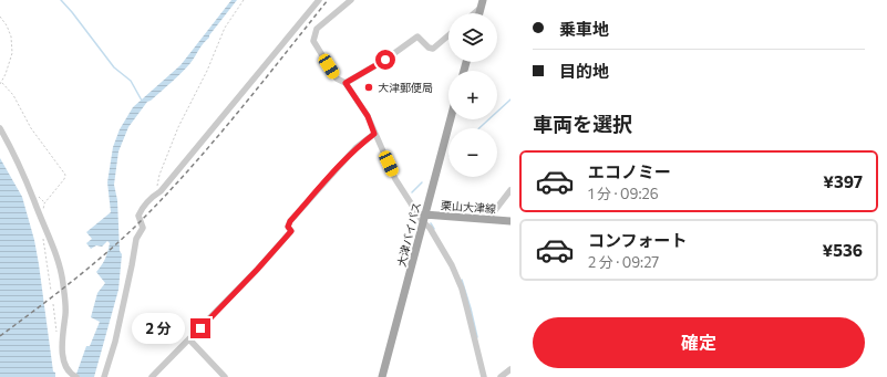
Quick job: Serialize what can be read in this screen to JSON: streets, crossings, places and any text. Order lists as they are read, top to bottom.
{
  "streets": {
    "main road": ["栗山大津線", "大津バイパス"]
  },
  "crossings": [
    ["栗山大津線", "大津バイパス"]
  ],
  "places": ["大津郵便局"],
  "page": {
    "banner": ["乗車地", "目的地"],
    "map_buttons": ["+", "−"],
    "heading": "車両を選択",
    "list": [
      {
        "name": "エコノミー",
        "note": "1 分 · 09:26",
        "value": "¥397"
      },
      {
        "name": "コンフォート",
        "note": "2 分 · 09:27",
        "value": "¥536"
      }
    ],
    "buttons": "確定",
    "bubble": "2 分"
  }
}
